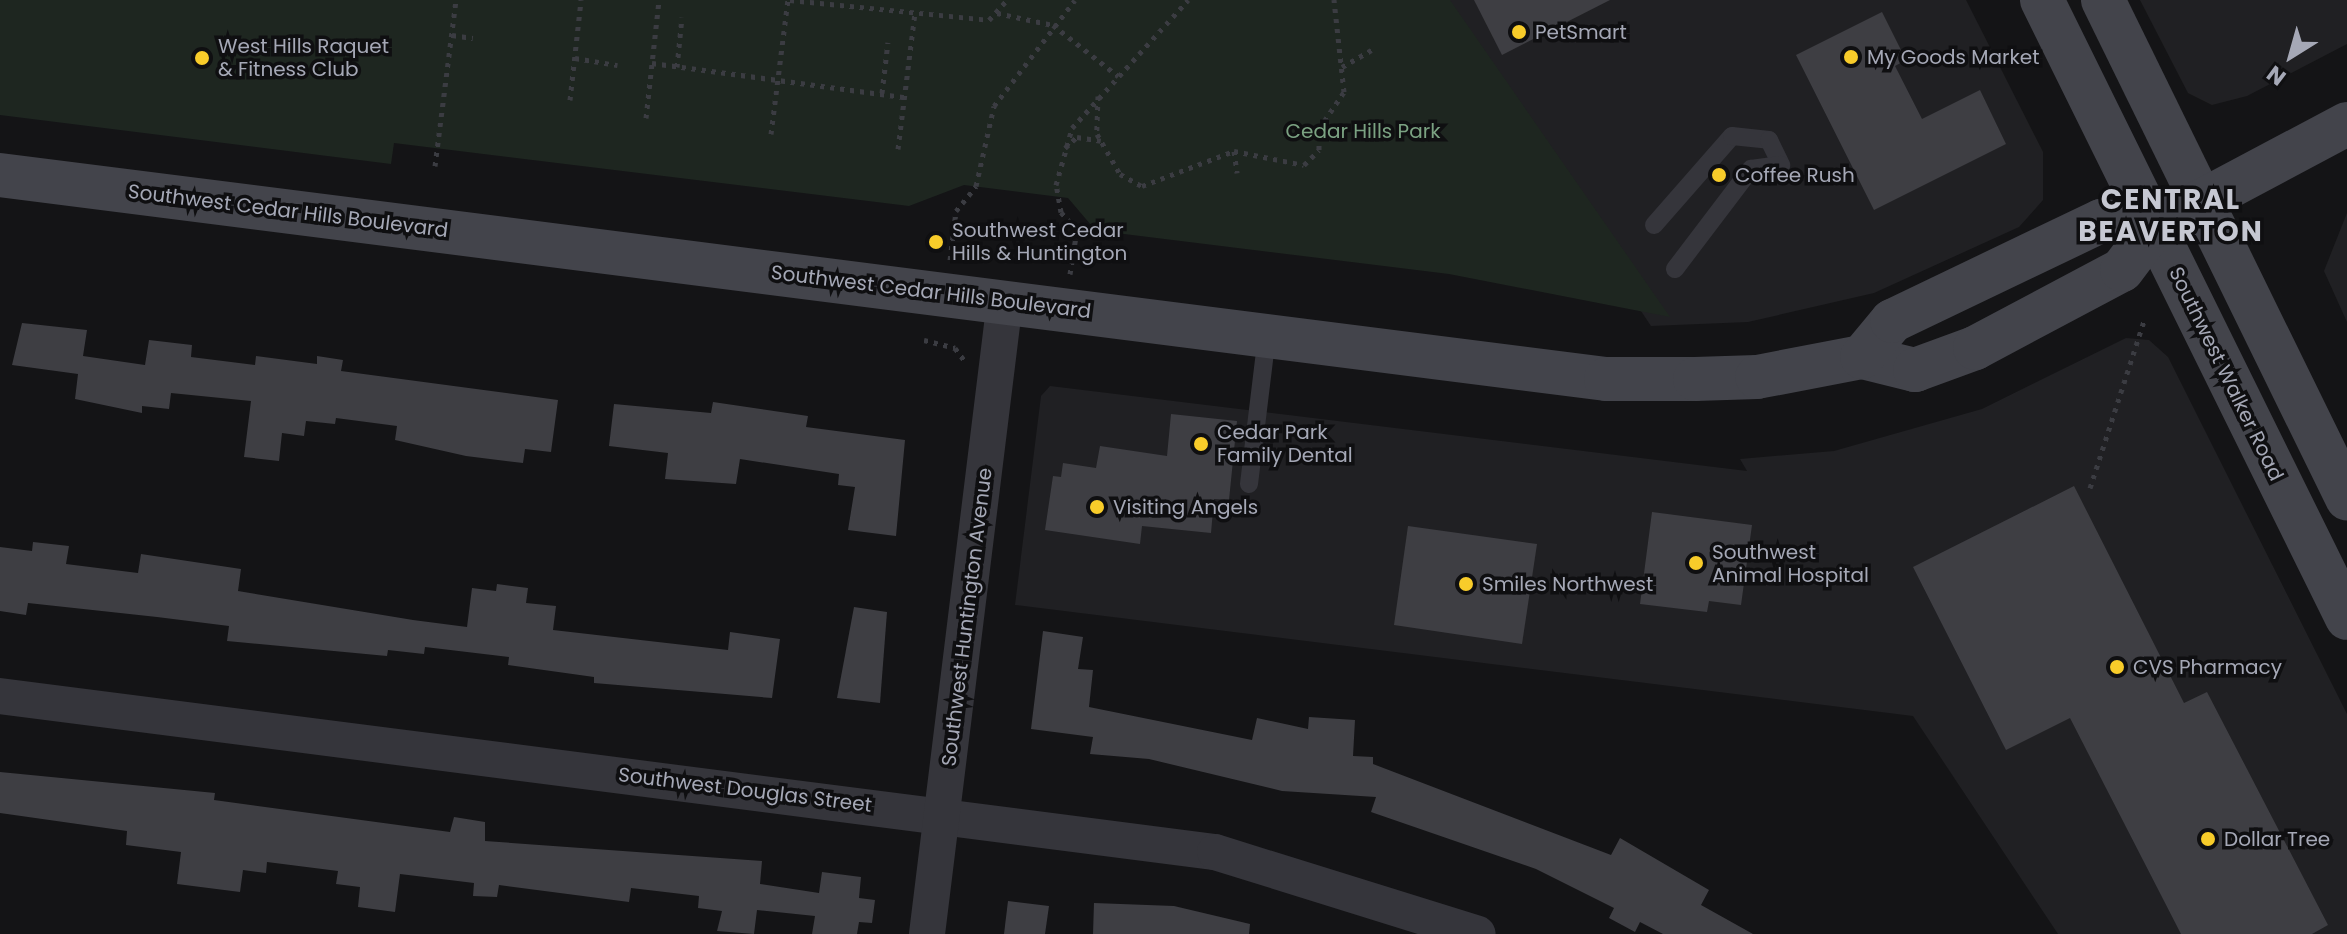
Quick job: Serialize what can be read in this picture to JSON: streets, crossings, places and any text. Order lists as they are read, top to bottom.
{
  "streets": {
    "main road": ["Southwest Cedar Hills Boulevard", "Southwest Walker Road"],
    "street": ["Southwest Huntington Avenue", "Southwest Douglas Street"]
  },
  "crossings": [
    ["Southwest Cedar Hills Boulevard", "Southwest Walker Road"],
    ["Southwest Cedar Hills Boulevard", "Southwest Huntington Avenue"],
    ["Southwest Huntington Avenue", "Southwest Douglas Street"]
  ],
  "districts": ["CENTRAL BEAVERTON"],
  "parks": ["Cedar Hills Park"],
  "places": [
    "PetSmart",
    "My Goods Market",
    "West Hills Raquet & Fitness Club",
    "Coffee Rush",
    "Southwest Cedar Hills & Huntington",
    "Cedar Park Family Dental",
    "Visiting Angels",
    "Southwest Animal Hospital",
    "Smiles Northwest",
    "CVS Pharmacy",
    "Dollar Tree"
  ],
  "north": "bottom left"
}
